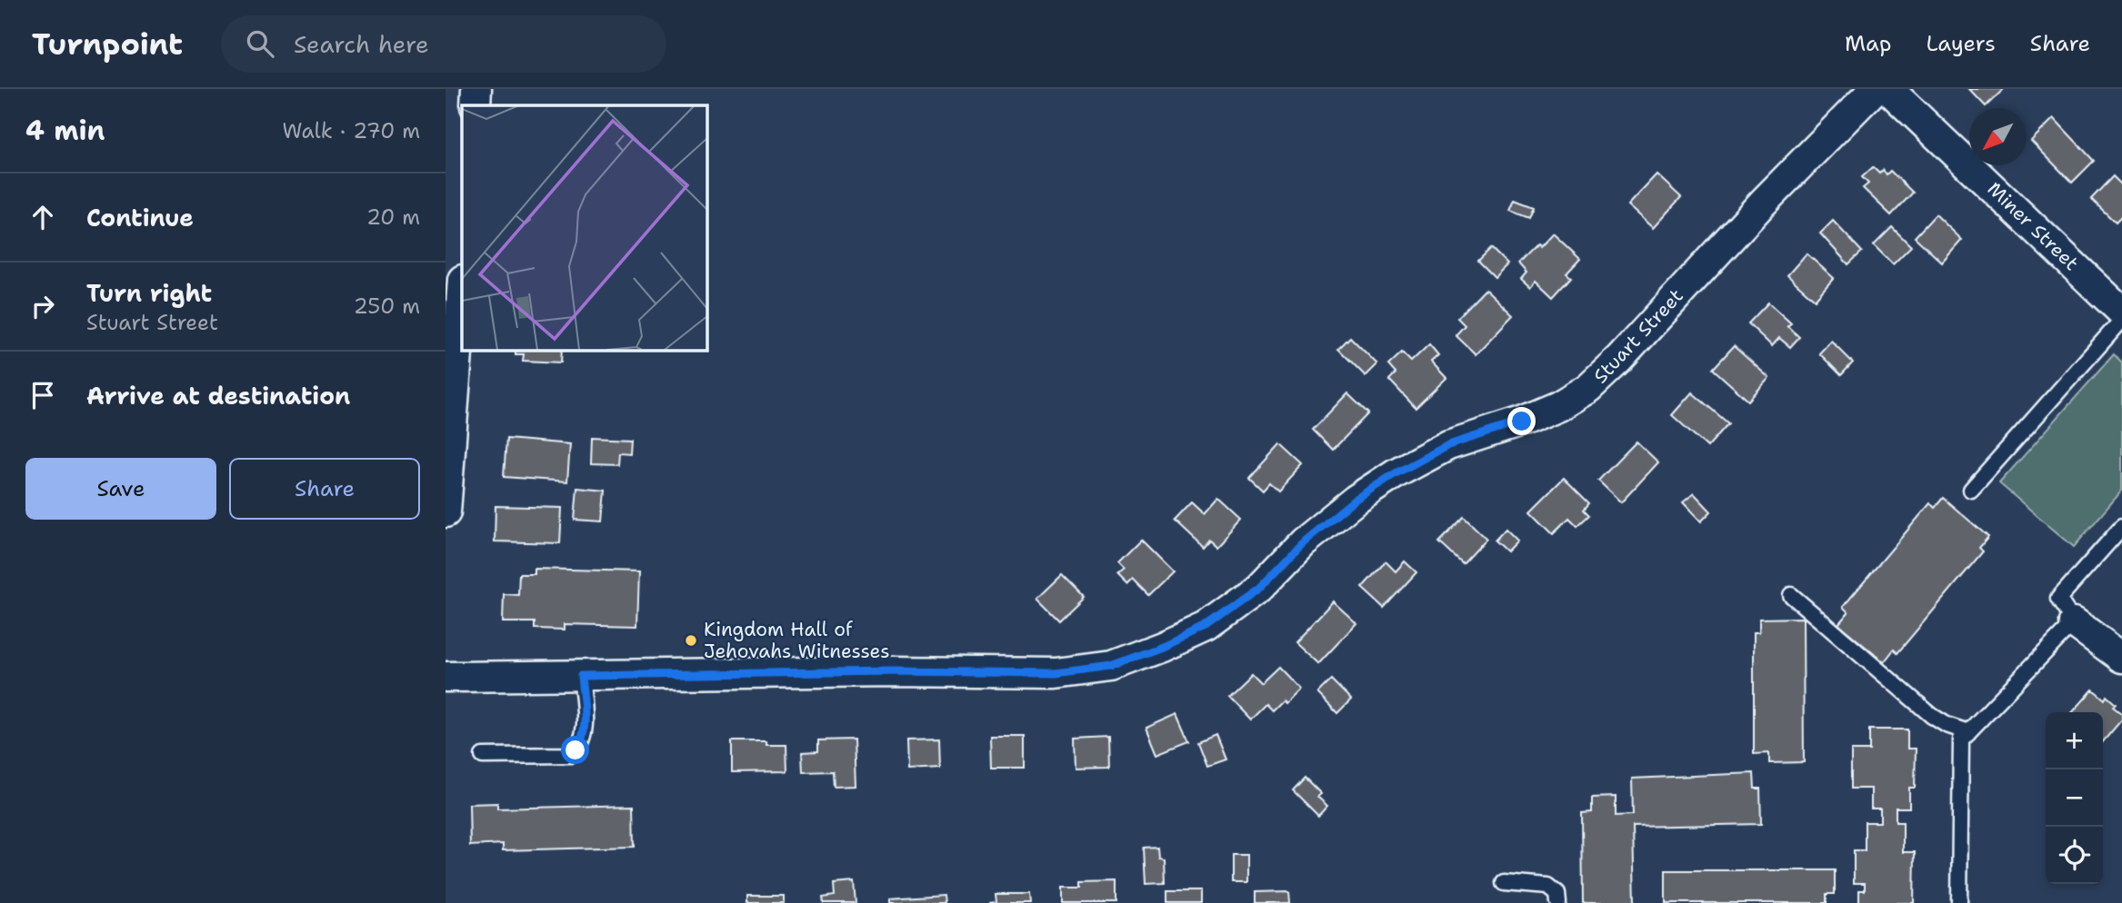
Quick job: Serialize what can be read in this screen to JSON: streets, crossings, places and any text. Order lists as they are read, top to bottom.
{
  "streets": {
    "street": ["Miner Street", "Stuart Street"]
  },
  "places": ["Kingdom Hall of Jehovahs Witnesses"],
  "north": "bottom left",
  "page": {
    "header": "Turnpoint",
    "search": "Search here",
    "nav": ["Map", "Layers", "Share"],
    "heading": ["4 min", "Walk · 270 m"],
    "list": [
      ["Continue", "20 m"],
      ["Turn right", "Stuart Street", "250 m"],
      "Arrive at destination"
    ],
    "buttons": ["Save", "Share"],
    "map_buttons": ["+", "−"]
  }
}
